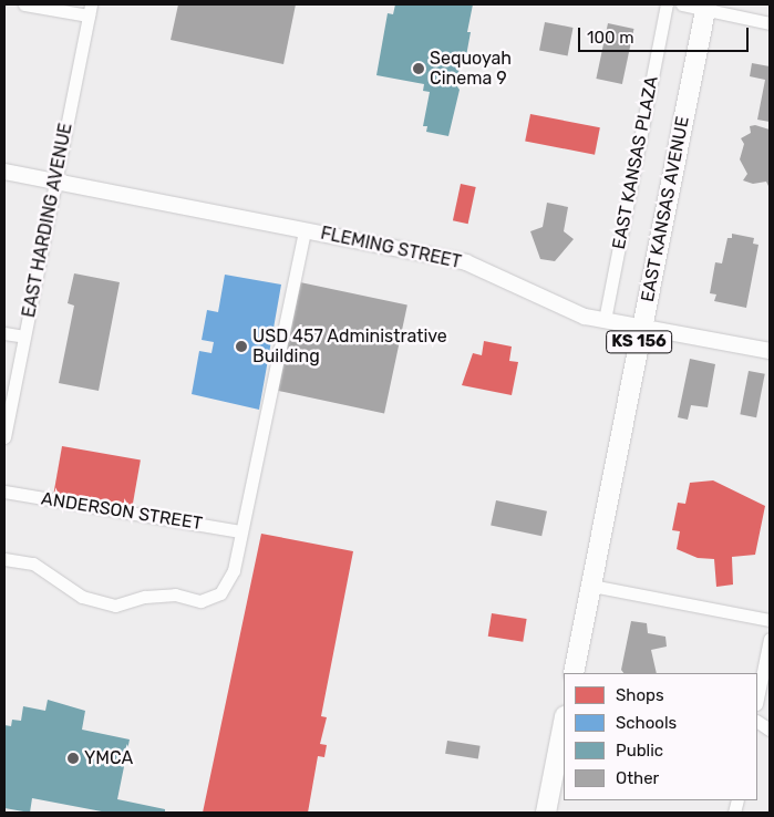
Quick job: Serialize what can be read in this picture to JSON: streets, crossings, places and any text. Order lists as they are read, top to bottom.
{
  "streets": {
    "main road": ["EAST KANSAS AVENUE", "KS 156"],
    "street": [
      "EAST KANSAS PLAZA",
      "EAST HARDING AVENUE",
      "FLEMING STREET",
      "ANDERSON STREET"
    ]
  },
  "crossings": [
    ["EAST KANSAS PLAZA", "FLEMING STREET"],
    ["EAST KANSAS AVENUE", "FLEMING STREET"],
    ["EAST HARDING AVENUE", "FLEMING STREET"]
  ],
  "places": ["Sequoyah Cinema 9", "USD 457 Administrative Building", "YMCA"],
  "legend": [
    "Shops",
    "Schools",
    "Public",
    "Other"
  ],
  "scale_bar": "100 m"
}
